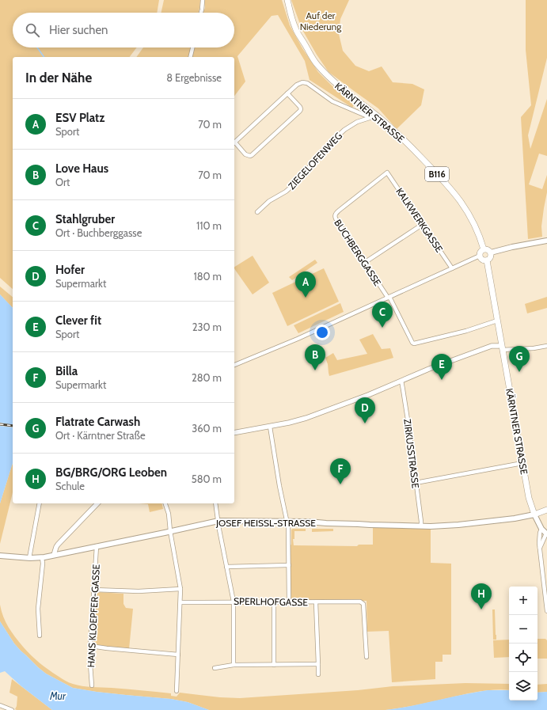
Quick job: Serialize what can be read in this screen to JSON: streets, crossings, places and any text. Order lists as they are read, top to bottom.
{
  "streets": {
    "main road": ["KÄRNTNER STRASSE", "B116", "JOSEF HEISSL-STRASSE"],
    "street": [
      "ZIEGELOFENWEG",
      "KALKWERKGASSE",
      "BUCHBERGGASSE",
      "ZIRKUSSTRASSE",
      "SPERLHOFGASSE",
      "HANS KLOEPFER-GASSE"
    ]
  },
  "crossings": [
    ["KÄRNTNER STRASSE", "ZIEGELOFENWEG"],
    ["KÄRNTNER STRASSE", "BUCHBERGGASSE"],
    ["KÄRNTNER STRASSE", "JOSEF HEISSL-STRASSE"],
    ["KALKWERKGASSE", "BUCHBERGGASSE"],
    ["ZIRKUSSTRASSE", "JOSEF HEISSL-STRASSE"],
    ["JOSEF HEISSL-STRASSE", "HANS KLOEPFER-GASSE"]
  ],
  "water": ["Mur"],
  "parks": ["Auf der Niederung"],
  "page": {
    "search": "Hier suchen",
    "heading": ["In der Nähe", "8 Ergebnisse"],
    "list": [
      {
        "mark": "A",
        "name": "ESV Platz",
        "note": "Sport",
        "value": "70 m"
      },
      {
        "mark": "B",
        "name": "Love Haus",
        "note": "Ort",
        "value": "70 m"
      },
      {
        "mark": "C",
        "name": "Stahlgruber",
        "note": "Ort · Buchberggasse",
        "value": "110 m"
      },
      {
        "mark": "D",
        "name": "Hofer",
        "note": "Supermarkt",
        "value": "180 m"
      },
      {
        "mark": "E",
        "name": "Clever fit",
        "note": "Sport",
        "value": "230 m"
      },
      {
        "mark": "F",
        "name": "Billa",
        "note": "Supermarkt",
        "value": "280 m"
      },
      {
        "mark": "G",
        "name": "Flatrate Carwash",
        "note": "Ort · Kärntner Straße",
        "value": "360 m"
      },
      {
        "mark": "H",
        "name": "BG/BRG/ORG Leoben",
        "note": "Schule",
        "value": "580 m"
      }
    ],
    "pins": [
      "A",
      "C",
      "B",
      "G",
      "E",
      "D",
      "F",
      "H"
    ],
    "map_buttons": ["+", "−"]
  }
}
